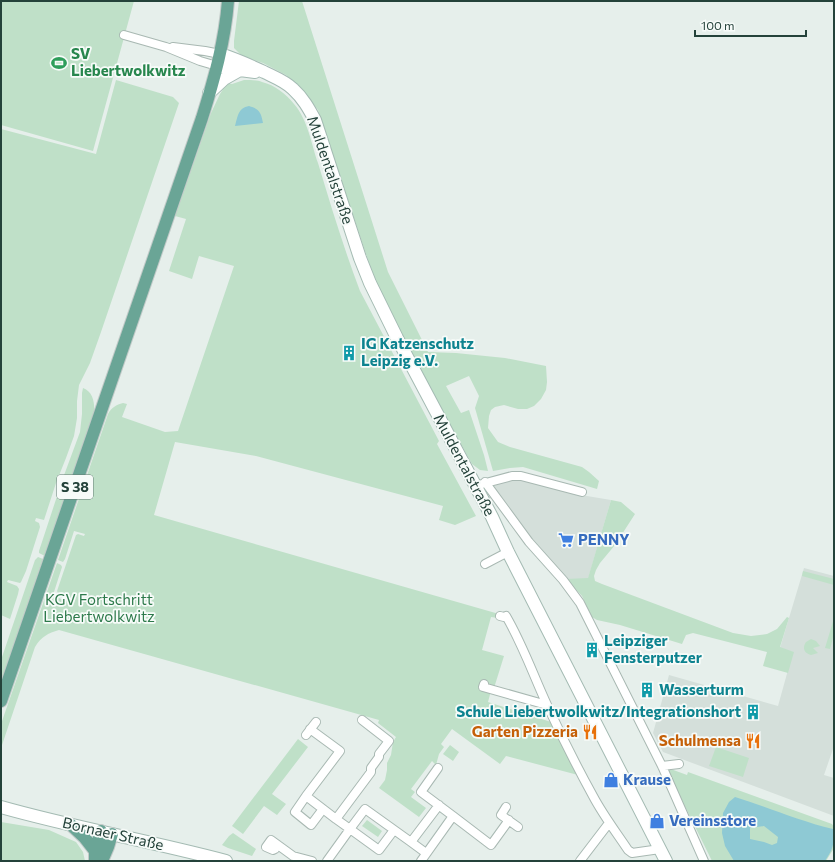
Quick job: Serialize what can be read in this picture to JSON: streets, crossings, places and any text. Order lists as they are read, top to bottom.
{
  "streets": {
    "main road": ["Muldentalstraße", "S 38", "Bornaer Straße"]
  },
  "crossings": [
    ["Muldentalstraße", "S 38"]
  ],
  "parks": ["KGV Fortschritt Liebertwolkwitz"],
  "places": {
    "sports": ["SV Liebertwolkwitz"],
    "building": [
      "IG Katzenschutz Leipzig e.V.",
      "Leipziger Fensterputzer",
      "Wasserturm",
      "Schule Liebertwolkwitz/Integrationshort"
    ],
    "supermarket": ["PENNY"],
    "restaurant": ["Garten Pizzeria", "Schulmensa"],
    "shop": ["Krause", "Vereinsstore"]
  },
  "scale_bar": "100 m"
}
